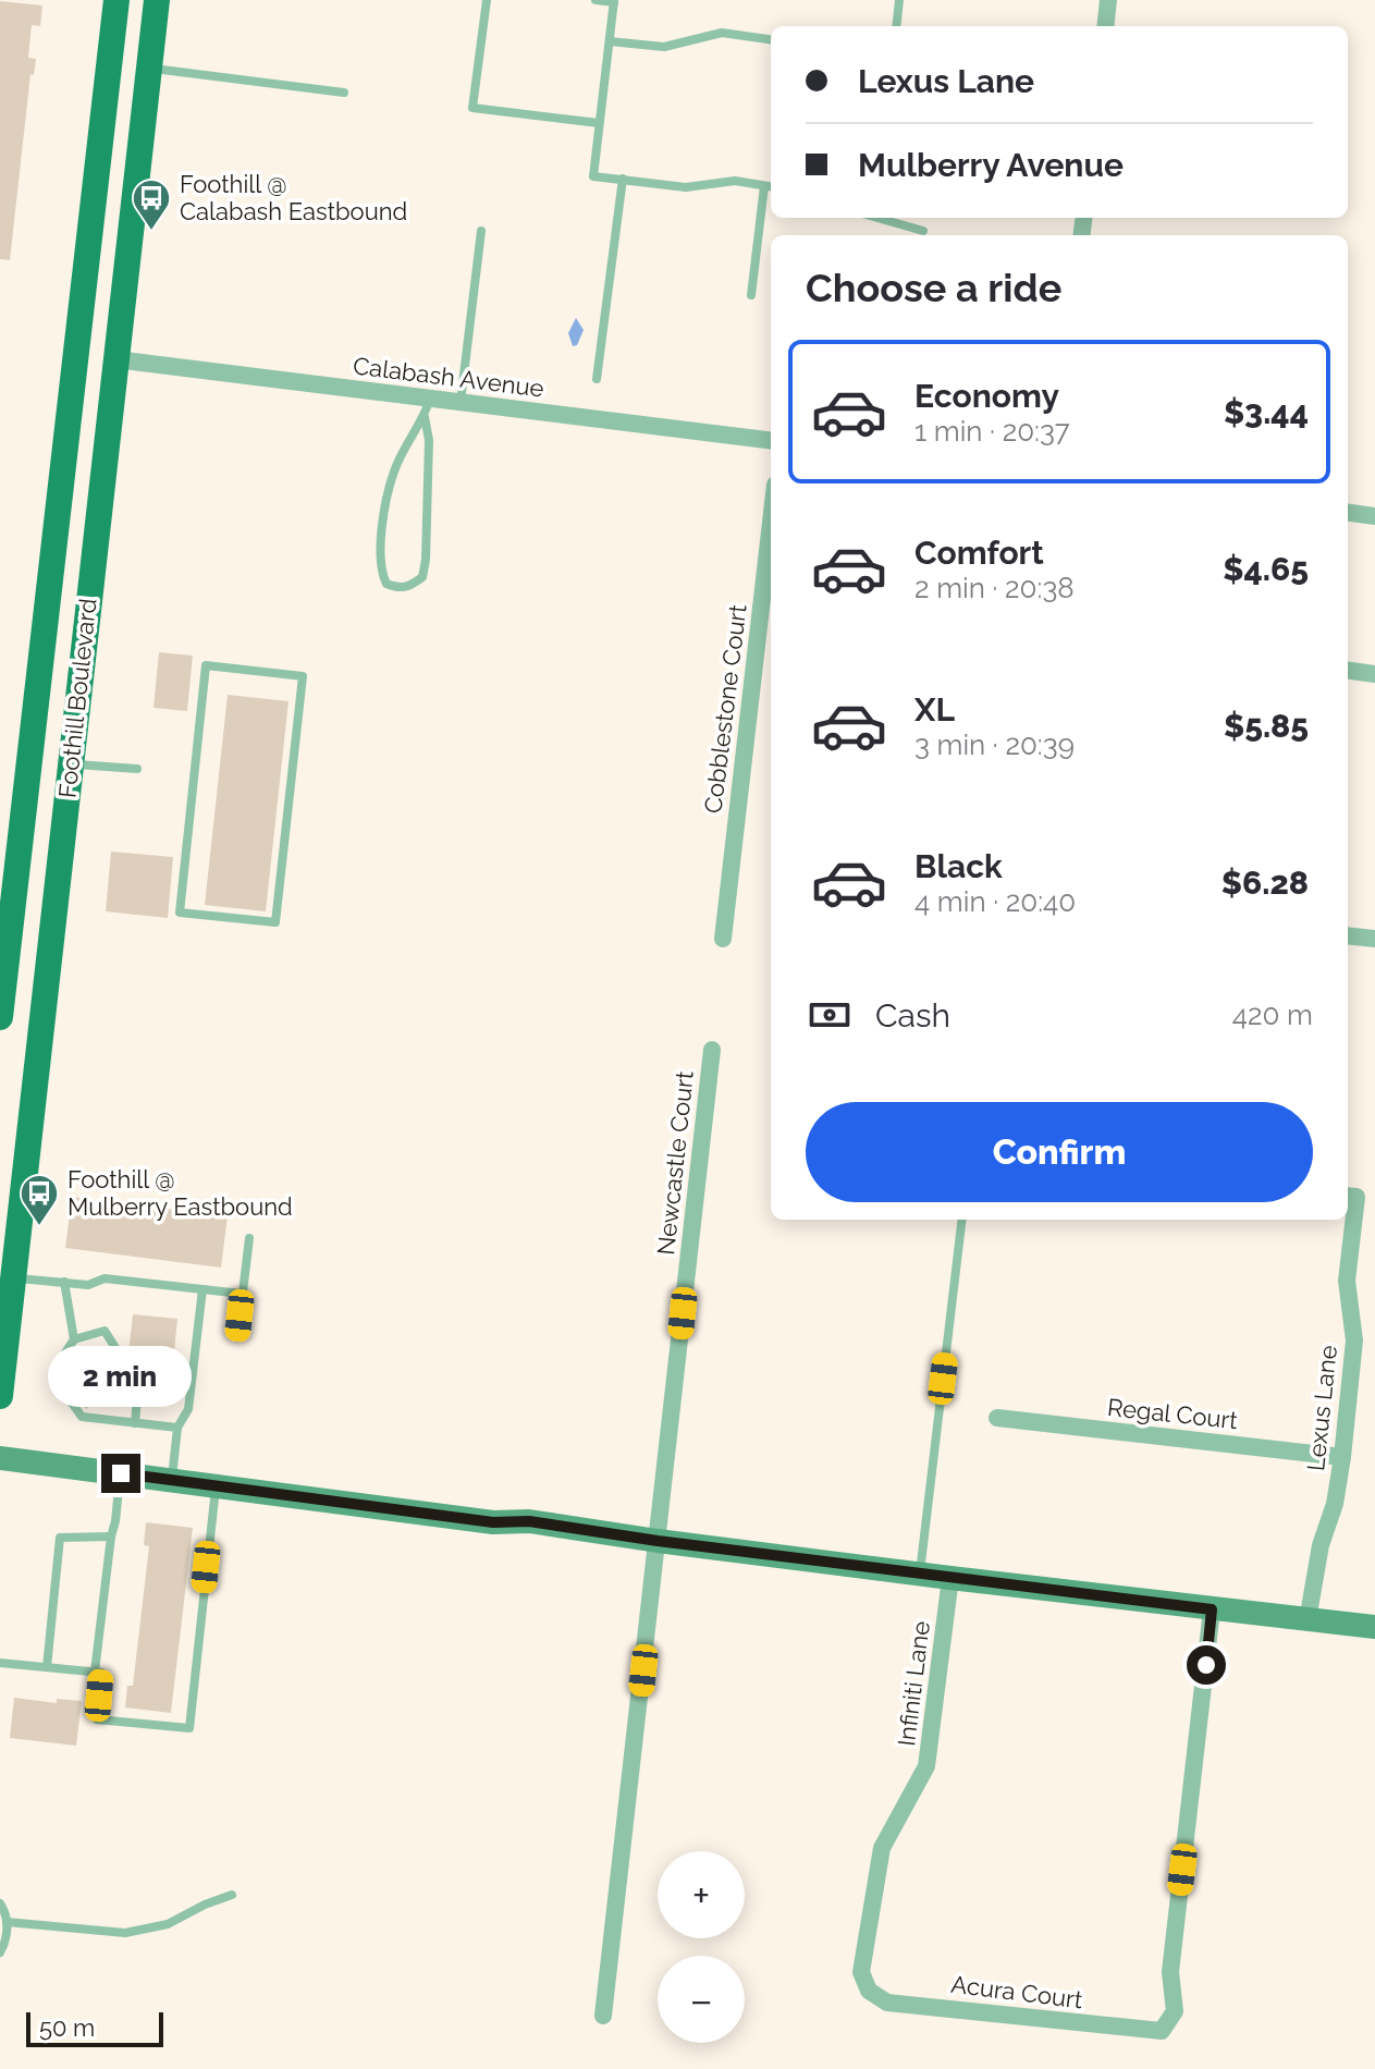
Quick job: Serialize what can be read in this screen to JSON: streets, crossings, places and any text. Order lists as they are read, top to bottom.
{
  "streets": {
    "main road": ["Foothill Boulevard"],
    "street": [
      "Calabash Avenue",
      "Cobblestone Court",
      "Newcastle Court",
      "Lexus Lane",
      "Regal Court",
      "Infiniti Lane",
      "Acura Court"
    ]
  },
  "crossings": [
    ["Calabash Avenue", "Foothill Boulevard"],
    ["Lexus Lane", "Regal Court"],
    ["Infiniti Lane", "Acura Court"]
  ],
  "places": {
    "bus stop": ["Foothill @ Calabash Eastbound", "Foothill @ Mulberry Eastbound"]
  },
  "scale_bar": "50 m",
  "page": {
    "banner": ["Lexus Lane", "Mulberry Avenue"],
    "heading": "Choose a ride",
    "list": [
      {
        "name": "Economy",
        "note": "1 min · 20:37",
        "value": "$3.44"
      },
      {
        "name": "Comfort",
        "note": "2 min · 20:38",
        "value": "$4.65"
      },
      {
        "name": "XL",
        "note": "3 min · 20:39",
        "value": "$5.85"
      },
      {
        "name": "Black",
        "note": "4 min · 20:40",
        "value": "$6.28"
      }
    ],
    "pay": ["Cash", "420 m"],
    "buttons": "Confirm",
    "bubble": "2 min",
    "map_buttons": ["+", "−"],
    "scale": "50 m"
  }
}
